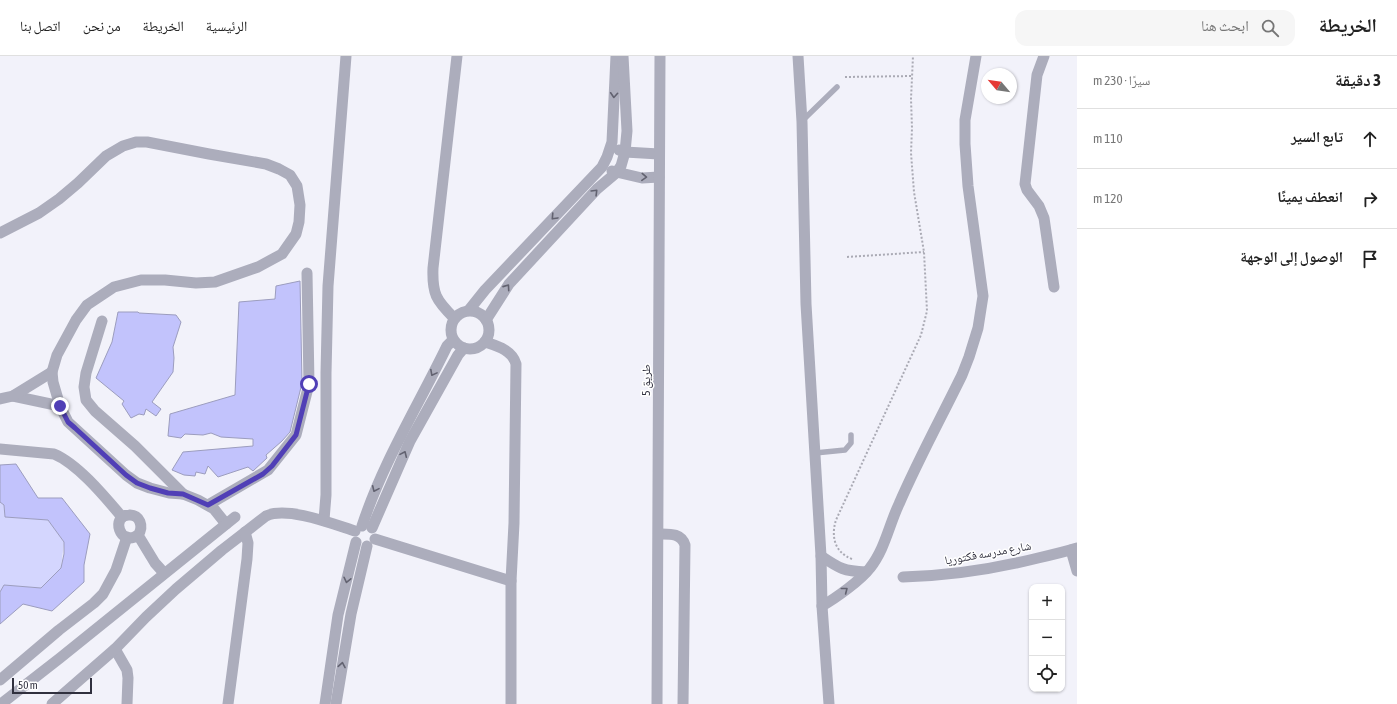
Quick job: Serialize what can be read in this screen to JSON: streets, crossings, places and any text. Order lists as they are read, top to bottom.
{
  "streets": {
    "street": ["طريق 5", "شارع مدرسه فكتوريا"]
  },
  "scale_bar": "50 m",
  "north": "top left",
  "page": {
    "header": "الخريطة",
    "search": "ابحث هنا",
    "nav": [
      "الرئيسية",
      "الخريطة",
      "من نحن",
      "اتصل بنا"
    ],
    "heading": ["3 دقيقة", "سيرًا · 230 m"],
    "list": [
      ["تابع السير", "110 m"],
      ["انعطف يمينًا", "120 m"],
      "الوصول إلى الوجهة"
    ],
    "map_buttons": ["+", "−"],
    "scale": "50 m"
  }
}
